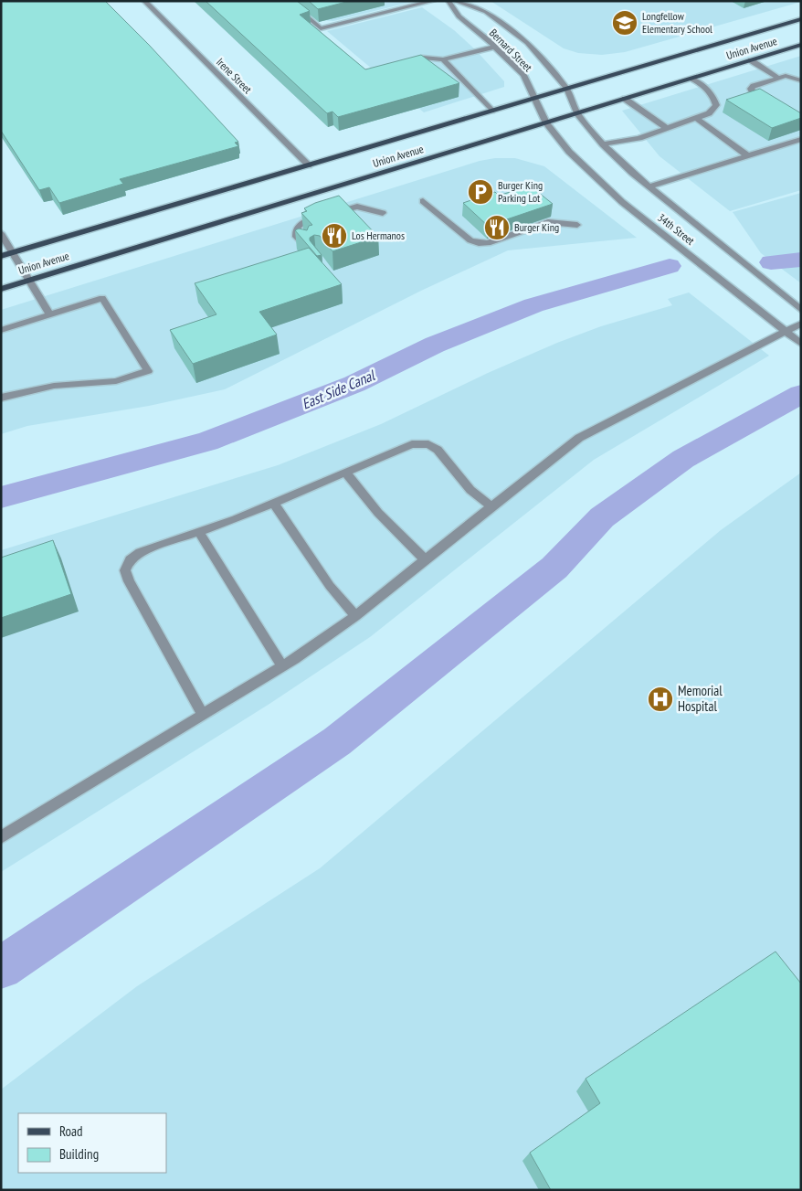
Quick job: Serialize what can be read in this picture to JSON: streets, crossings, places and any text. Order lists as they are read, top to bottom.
{
  "streets": {
    "main road": ["Union Avenue"],
    "street": ["Bernard Street", "Irene Street", "34th Street"]
  },
  "crossings": [
    ["Union Avenue", "Bernard Street"],
    ["Union Avenue", "Irene Street"],
    ["Union Avenue", "34th Street"],
    ["Bernard Street", "34th Street"]
  ],
  "water": ["East Side Canal"],
  "places": {
    "school or university": ["Longfellow Elementary School"],
    "parking": ["Burger King Parking Lot"],
    "restaurant": ["Burger King", "Los Hermanos"],
    "hospital": ["Memorial Hospital"]
  },
  "legend": ["Road", "Building"]
}
